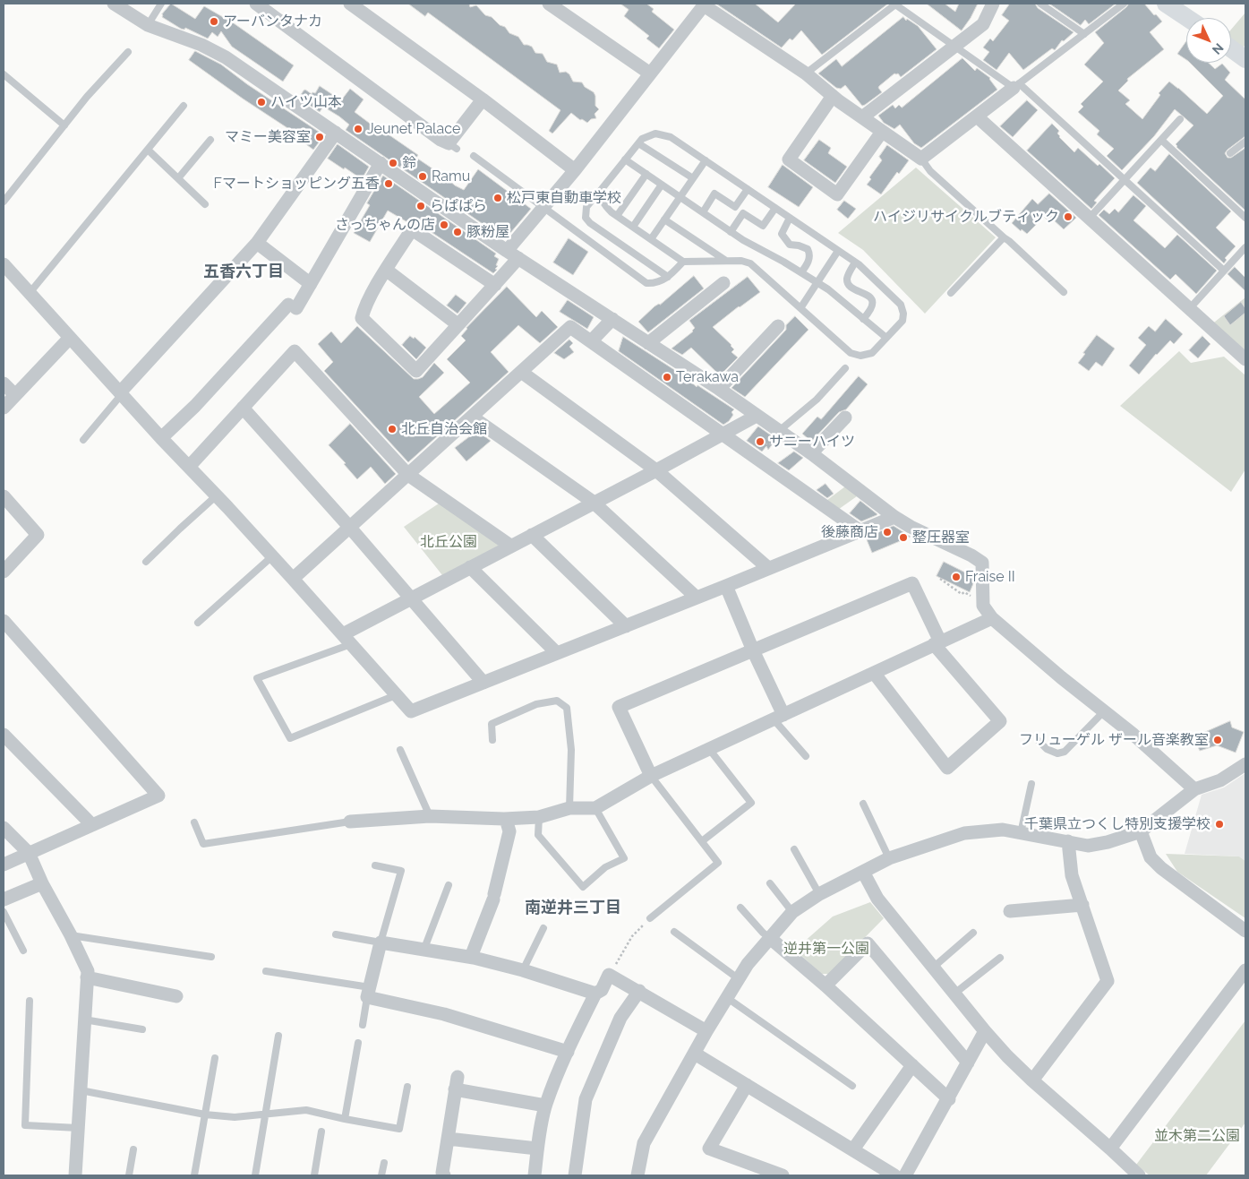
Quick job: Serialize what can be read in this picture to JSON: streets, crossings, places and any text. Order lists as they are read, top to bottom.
{
  "districts": ["五香六丁目", "南逆井三丁目"],
  "parks": ["北丘公園", "逆井第一公園", "並木第二公園"],
  "places": [
    "アーバンタナカ",
    "ハイツ山本",
    "Jeunet Palace",
    "マミー美容室",
    "鈴",
    "Ramu",
    "Fマートショッピング五香",
    "松戸東自動車学校",
    "らぱぱら",
    "ハイジリサイクルブティック",
    "さっちゃんの店",
    "豚粉屋",
    "Terakawa",
    "北丘自治会館",
    "サニーハイツ",
    "後藤商店",
    "整圧器室",
    "Fraise II",
    "フリューゲル ザール音楽教室",
    "千葉県立つくし特別支援学校"
  ],
  "north": "bottom right"
}
